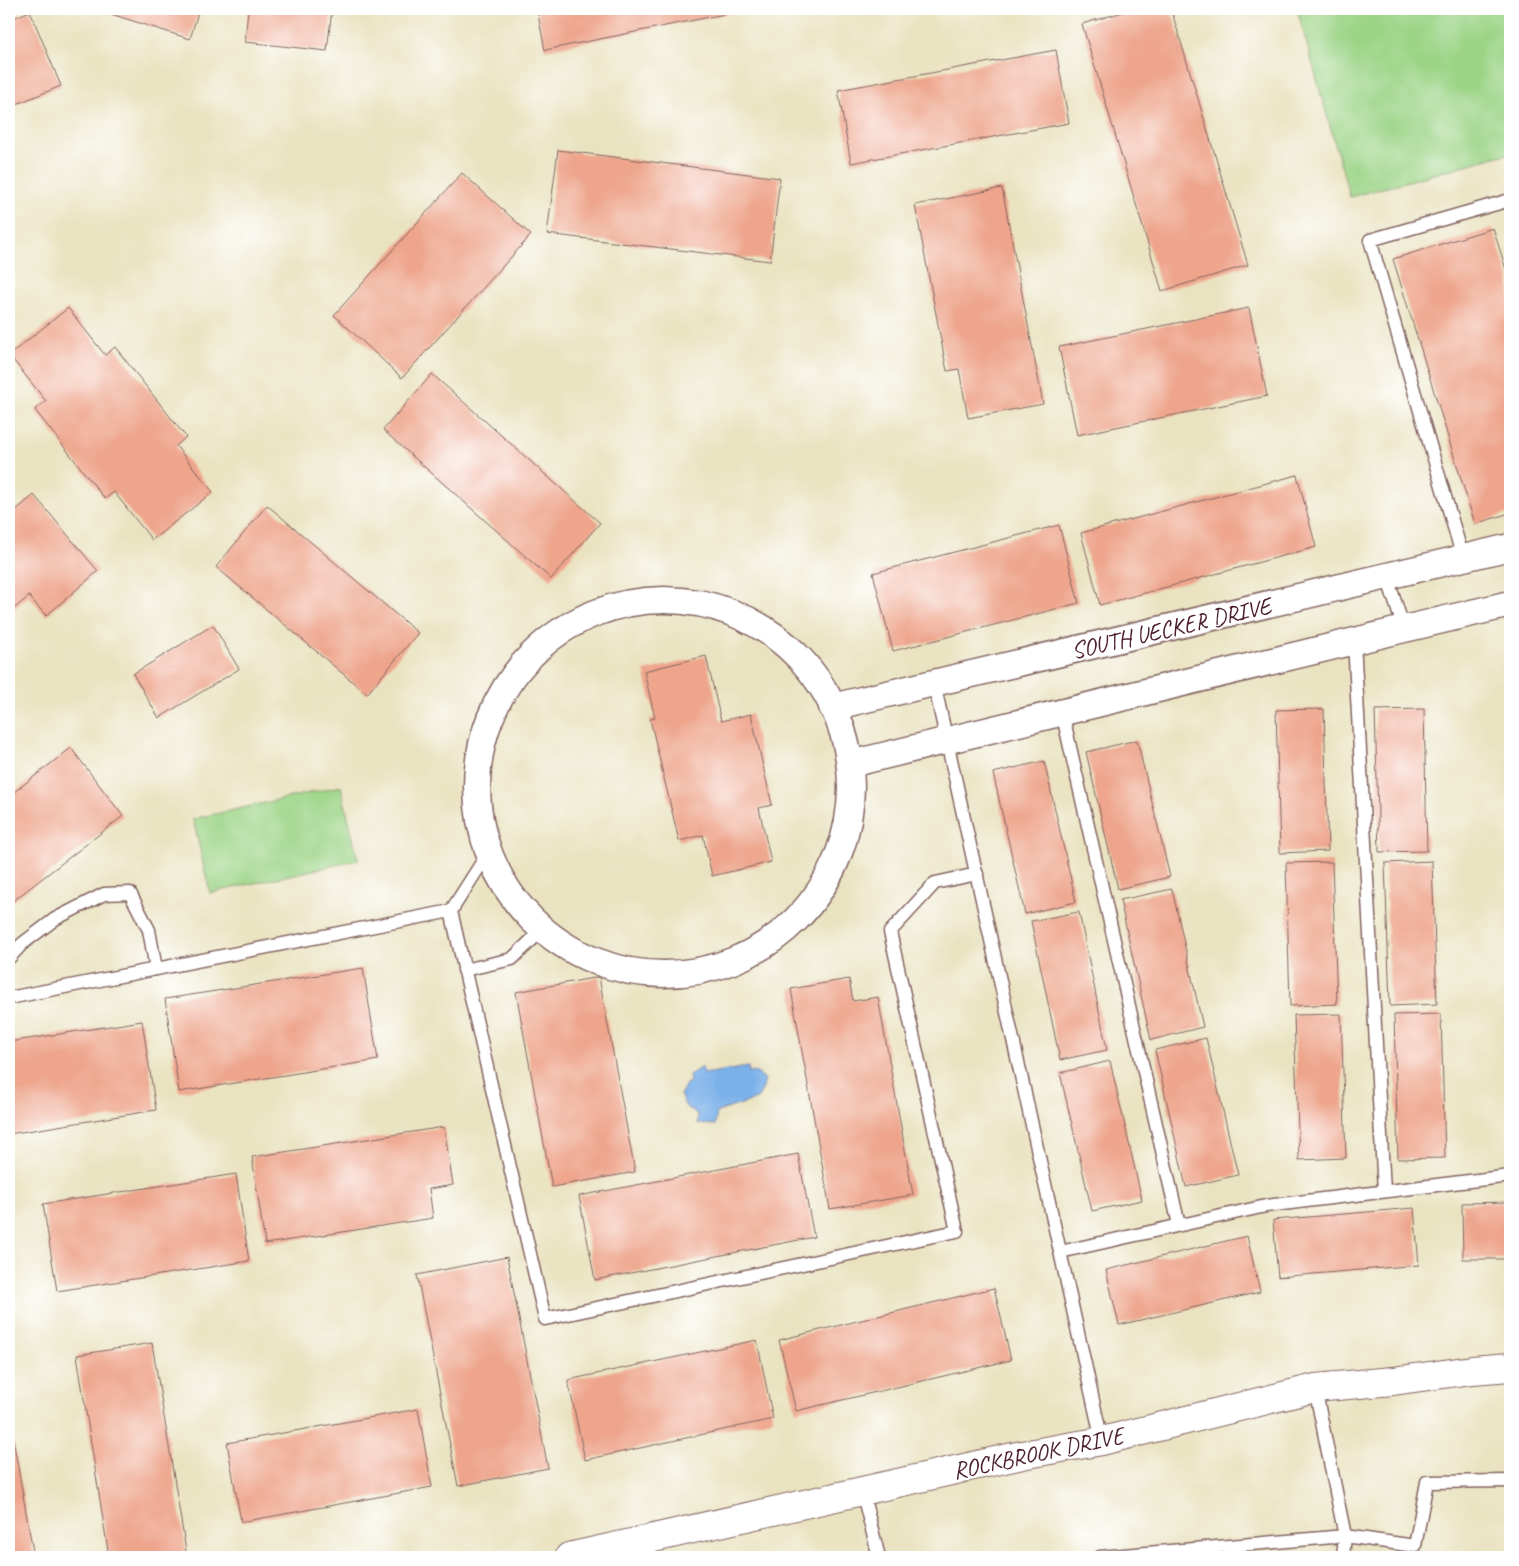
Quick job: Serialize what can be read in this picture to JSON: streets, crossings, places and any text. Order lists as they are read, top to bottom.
{
  "streets": {
    "street": ["SOUTH UECKER DRIVE", "ROCKBROOK DRIVE"]
  }
}
